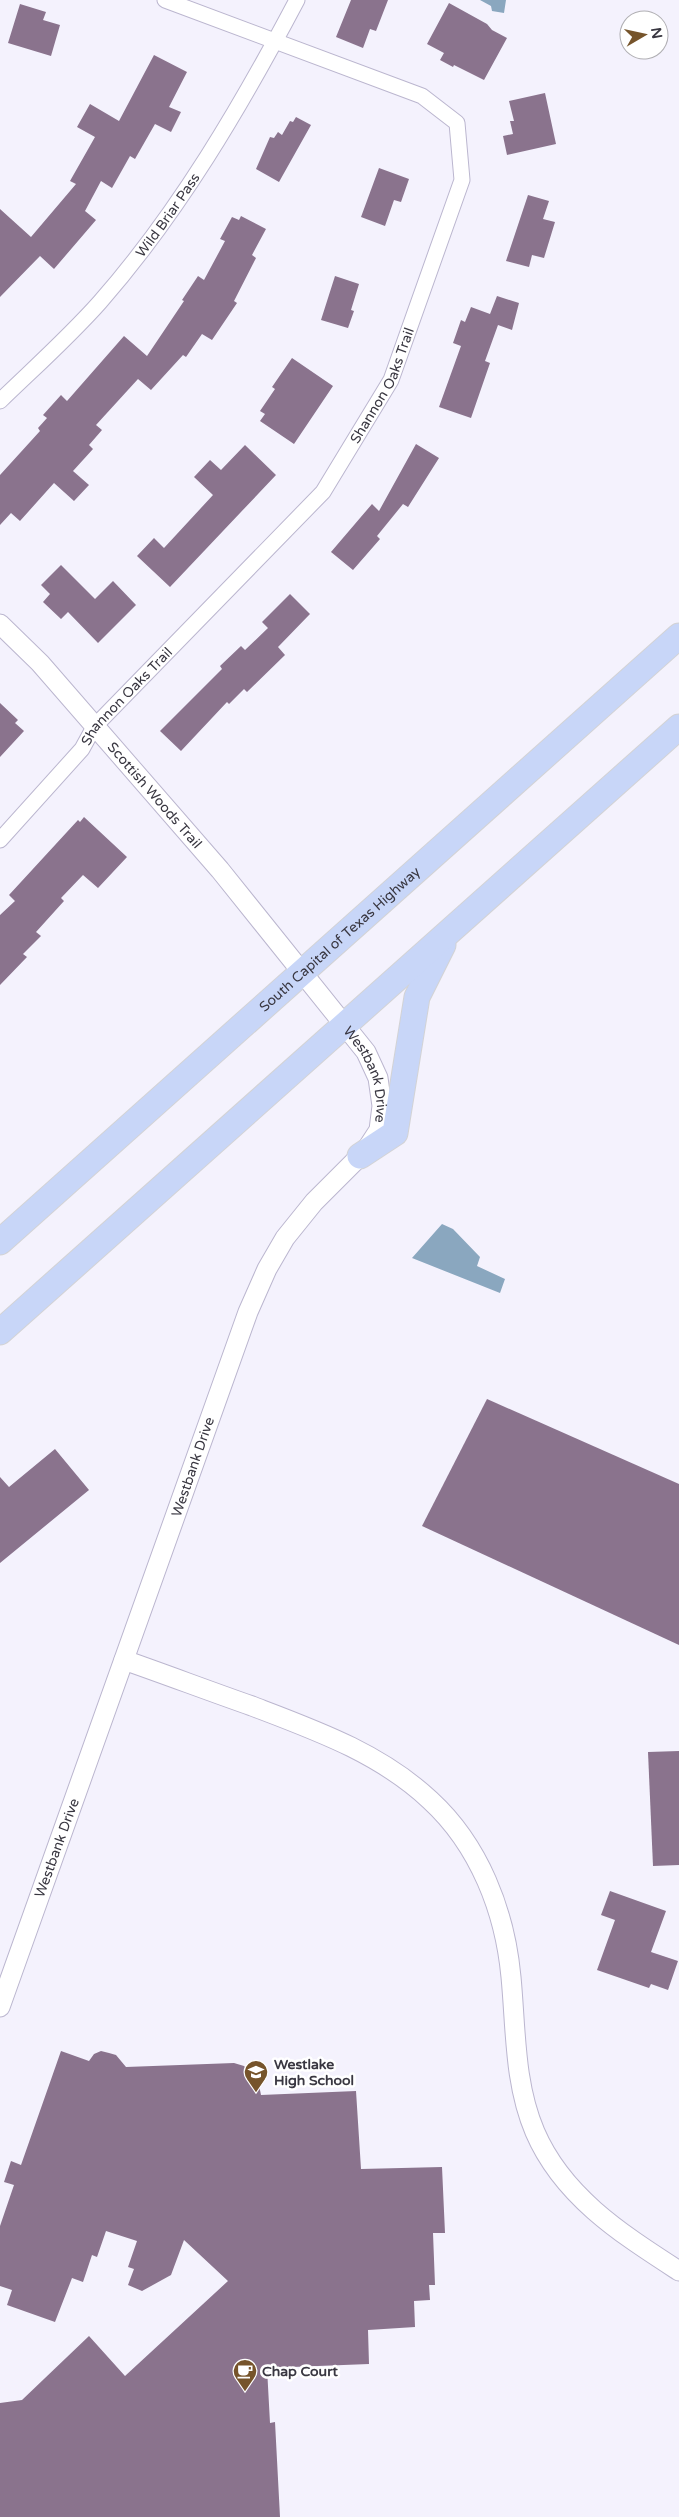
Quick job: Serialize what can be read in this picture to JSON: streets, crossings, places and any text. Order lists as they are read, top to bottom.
{
  "streets": {
    "highway": ["South Capital of Texas Highway"],
    "street": [
      "Wild Briar Pass",
      "Shannon Oaks Trail",
      "Scottish Woods Trail",
      "Westbank Drive"
    ]
  },
  "crossings": [
    ["Wild Briar Pass", "Shannon Oaks Trail"],
    ["Shannon Oaks Trail", "Scottish Woods Trail"],
    ["Scottish Woods Trail", "South Capital of Texas Highway"],
    ["Scottish Woods Trail", "Westbank Drive"],
    ["South Capital of Texas Highway", "Westbank Drive"]
  ],
  "places": {
    "school or university": ["Westlake High School"],
    "cafe": ["Chap Court"]
  },
  "north": "right"
}
